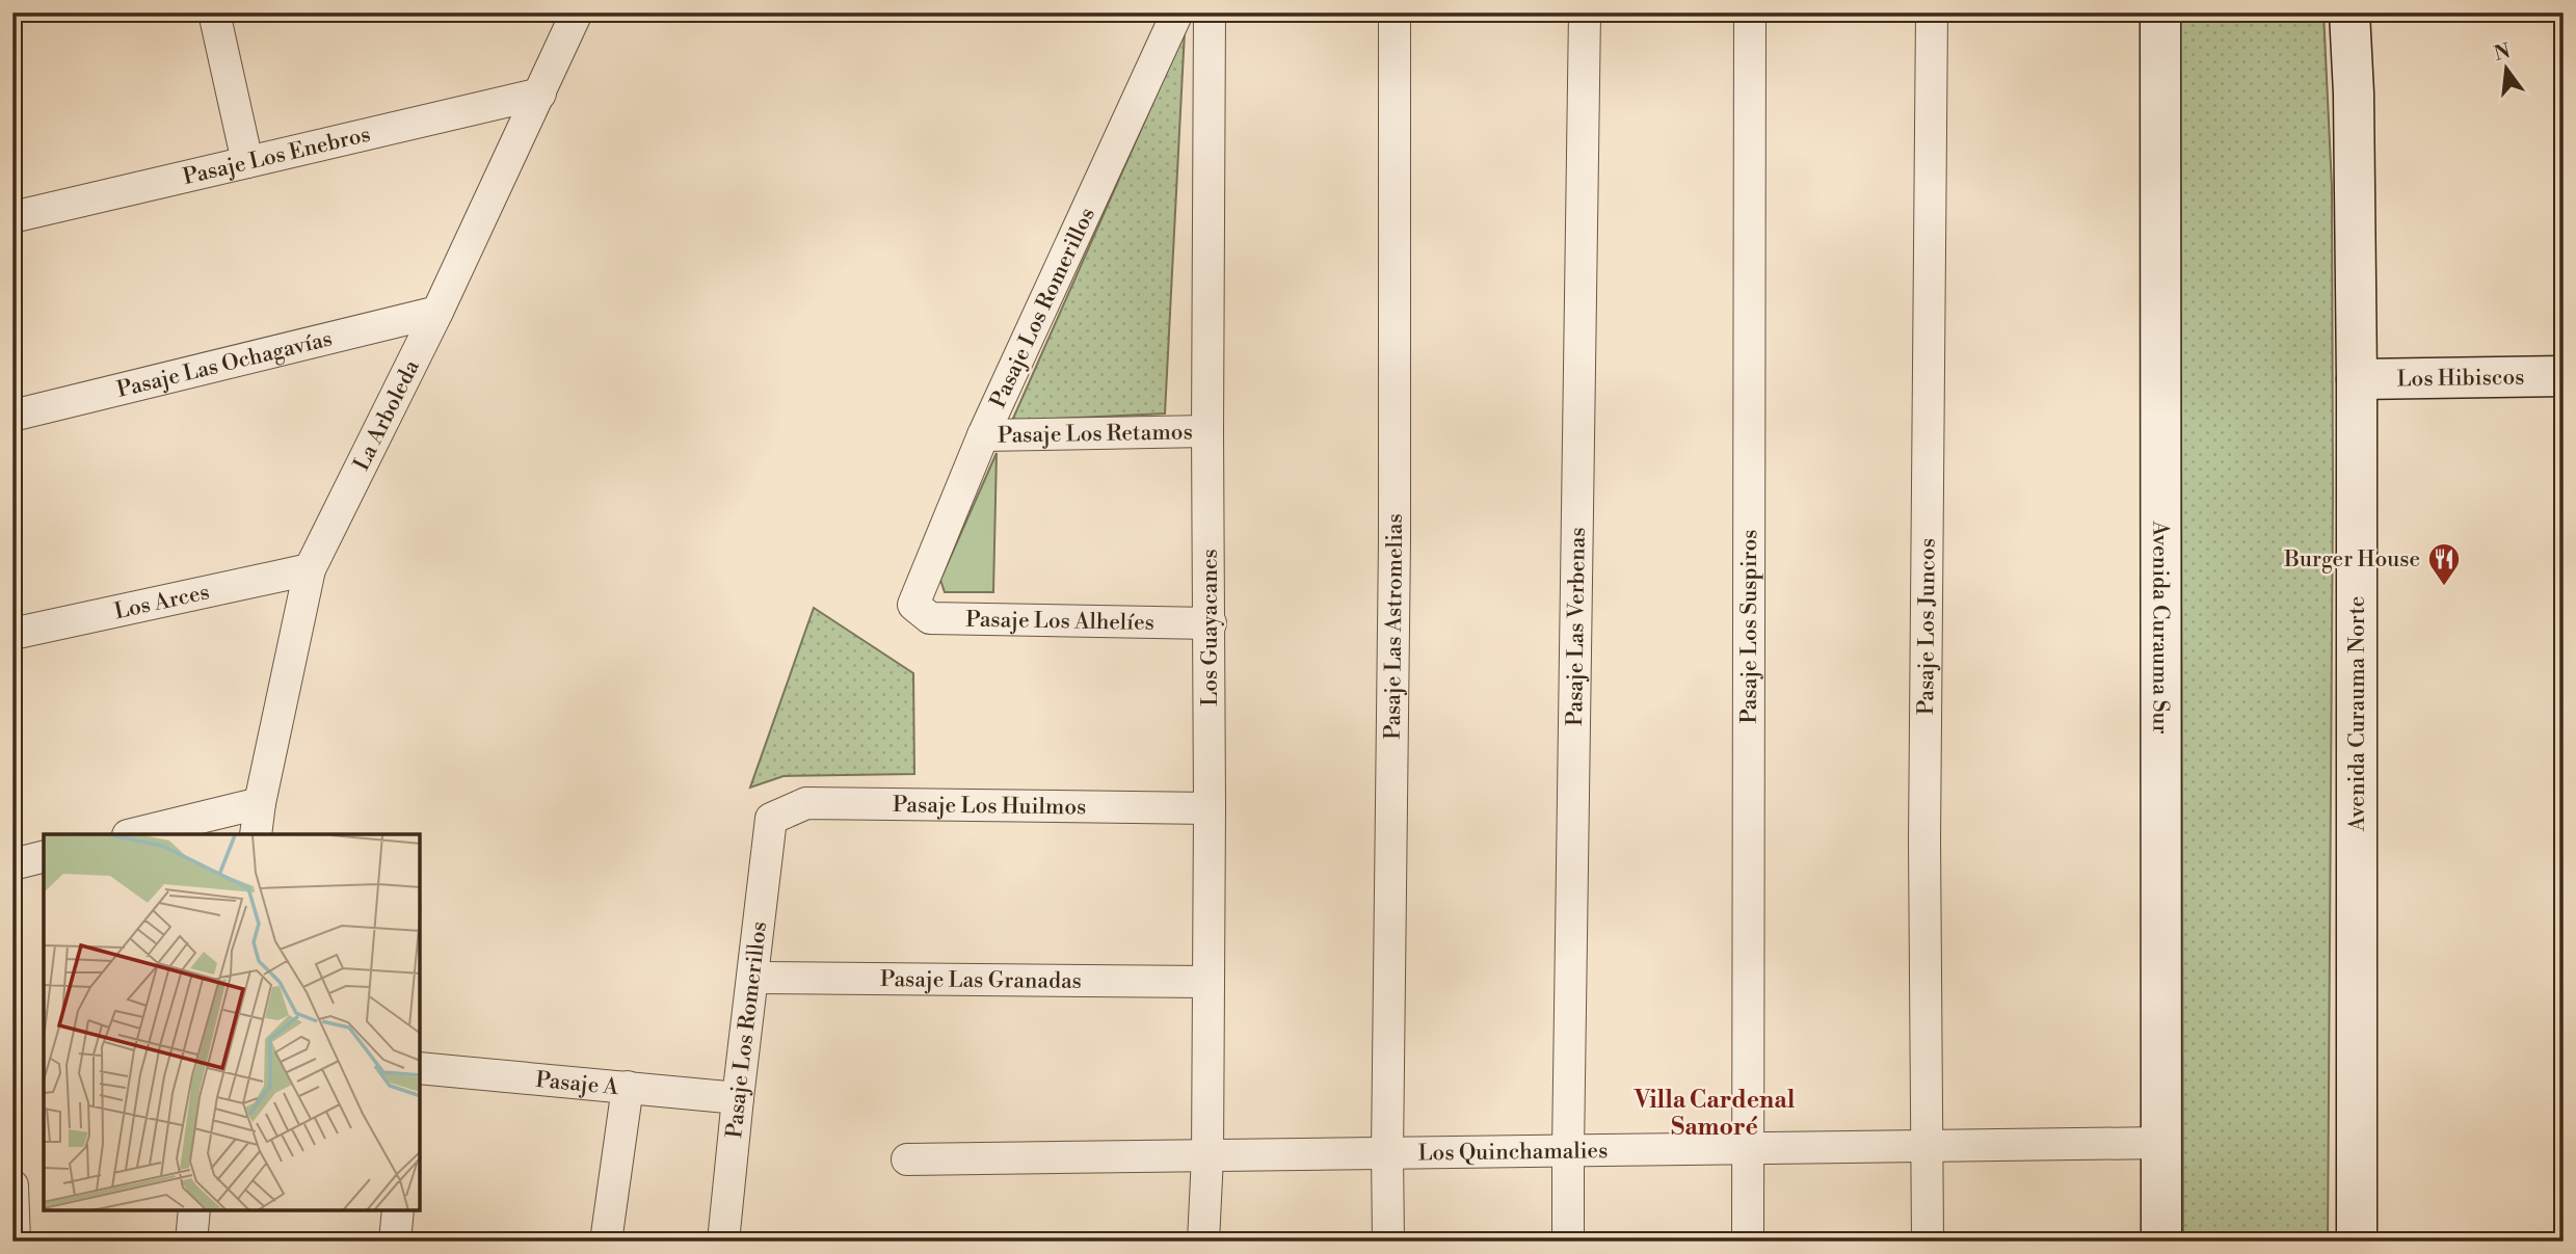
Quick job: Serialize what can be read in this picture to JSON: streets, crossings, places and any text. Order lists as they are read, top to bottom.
{
  "streets": {
    "street": [
      "Pasaje Los Enebros",
      "Pasaje Los Romerillos",
      "Pasaje Las Ochagavías",
      "Los Hibiscos",
      "La Arboleda",
      "Pasaje Los Retamos",
      "Los Arces",
      "Pasaje Los Alhelíes",
      "Pasaje Las Verbenas",
      "Pasaje Los Juncos",
      "Los Guayacanes",
      "Pasaje Las Astromelias",
      "Pasaje Los Suspiros",
      "Avenida Curauma Sur",
      "Avenida Curauma Norte",
      "Pasaje Los Huilmos",
      "Pasaje Las Granadas",
      "Pasaje A",
      "Los Quinchamalies"
    ]
  },
  "crossings": [
    ["Pasaje Los Enebros", "La Arboleda"],
    ["Pasaje Los Romerillos", "Pasaje Los Retamos"],
    ["Pasaje Los Romerillos", "Pasaje Los Alhelíes"],
    ["Pasaje Los Romerillos", "Pasaje Los Huilmos"],
    ["Pasaje Los Romerillos", "Pasaje Las Granadas"],
    ["Pasaje Los Romerillos", "Pasaje A"],
    ["Pasaje Las Ochagavías", "La Arboleda"],
    ["Los Hibiscos", "Avenida Curauma Norte"],
    ["La Arboleda", "Los Arces"],
    ["Pasaje Los Retamos", "Los Guayacanes"],
    ["Pasaje Los Alhelíes", "Los Guayacanes"],
    ["Pasaje Las Verbenas", "Los Quinchamalies"],
    ["Pasaje Los Juncos", "Los Quinchamalies"],
    ["Los Guayacanes", "Pasaje Los Huilmos"],
    ["Los Guayacanes", "Pasaje Las Granadas"],
    ["Los Guayacanes", "Los Quinchamalies"],
    ["Pasaje Las Astromelias", "Los Quinchamalies"],
    ["Pasaje Los Suspiros", "Los Quinchamalies"],
    ["Avenida Curauma Sur", "Los Quinchamalies"]
  ],
  "districts": ["Villa Cardenal Samoré"],
  "places": {
    "restaurant": ["Burger House"]
  },
  "north": "top"
}
